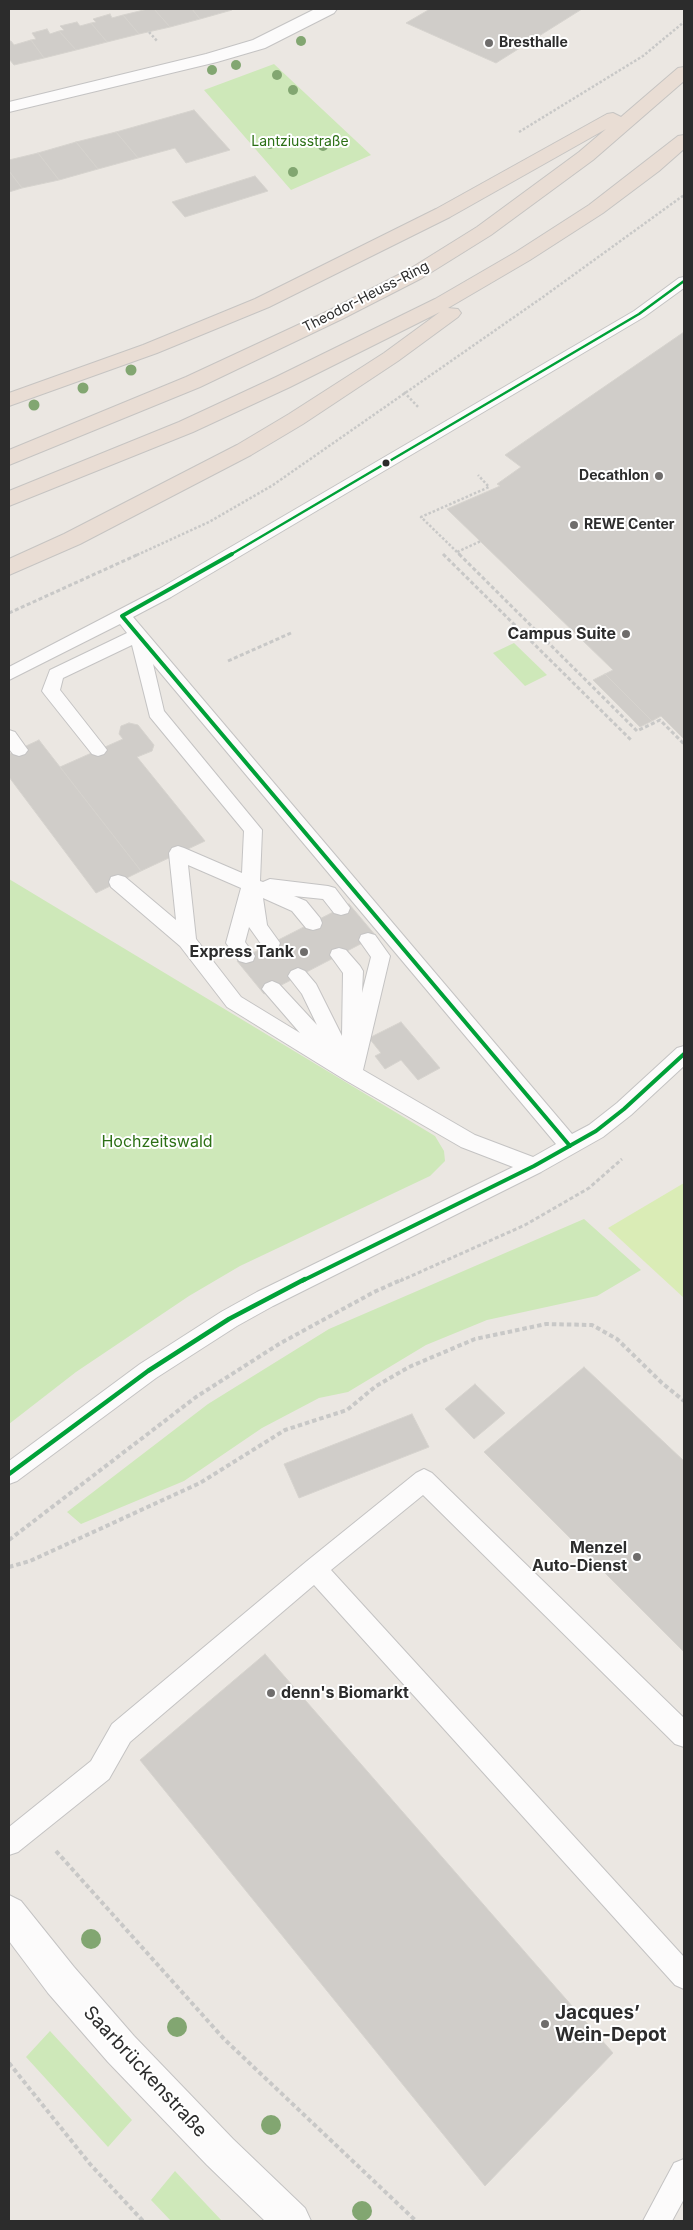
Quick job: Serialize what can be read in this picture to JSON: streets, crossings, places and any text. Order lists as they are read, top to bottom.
{
  "streets": {
    "highway": ["Theodor-Heuss-Ring"],
    "street": ["Saarbrückenstraße"]
  },
  "parks": ["Lantziusstraße", "Hochzeitswald"],
  "places": [
    "Bresthalle",
    "Decathlon",
    "REWE Center",
    "Campus Suite",
    "Express Tank",
    "Menzel Auto-Dienst",
    "denn's Biomarkt",
    "Jacques’ Wein-Depot"
  ]
}
